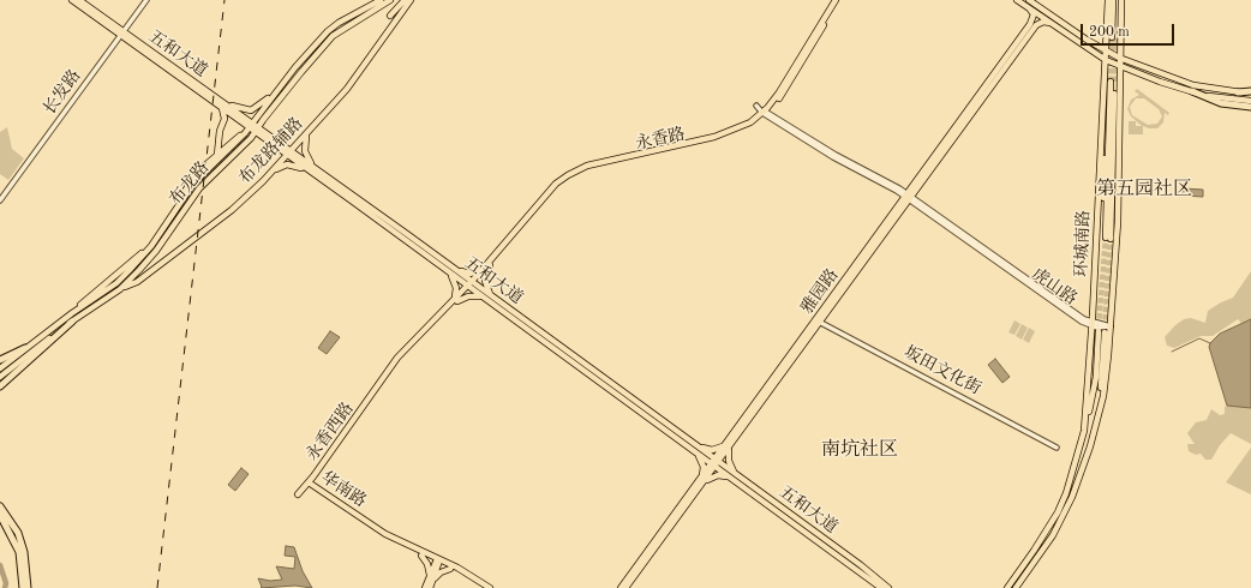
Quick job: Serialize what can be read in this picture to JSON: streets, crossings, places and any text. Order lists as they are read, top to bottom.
{
  "streets": {
    "main road": [
      "五和大道",
      "永香路",
      "布龙路辅路",
      "布龙路",
      "环城南路",
      "雅园路",
      "永香西路",
      "华南路"
    ],
    "street": ["长发路", "虎山路", "坂田文化街"]
  },
  "crossings": [
    ["五和大道", "长发路"],
    ["五和大道", "永香路"],
    ["五和大道", "布龙路辅路"],
    ["五和大道", "布龙路"],
    ["五和大道", "雅园路"],
    ["五和大道", "永香西路"],
    ["永香路", "虎山路"],
    ["永香路", "永香西路"],
    ["布龙路辅路", "布龙路"],
    ["环城南路", "虎山路"],
    ["虎山路", "雅园路"],
    ["雅园路", "坂田文化街"],
    ["永香西路", "华南路"]
  ],
  "districts": ["第五园社区", "南坑社区"],
  "scale_bar": "200 m"
}
